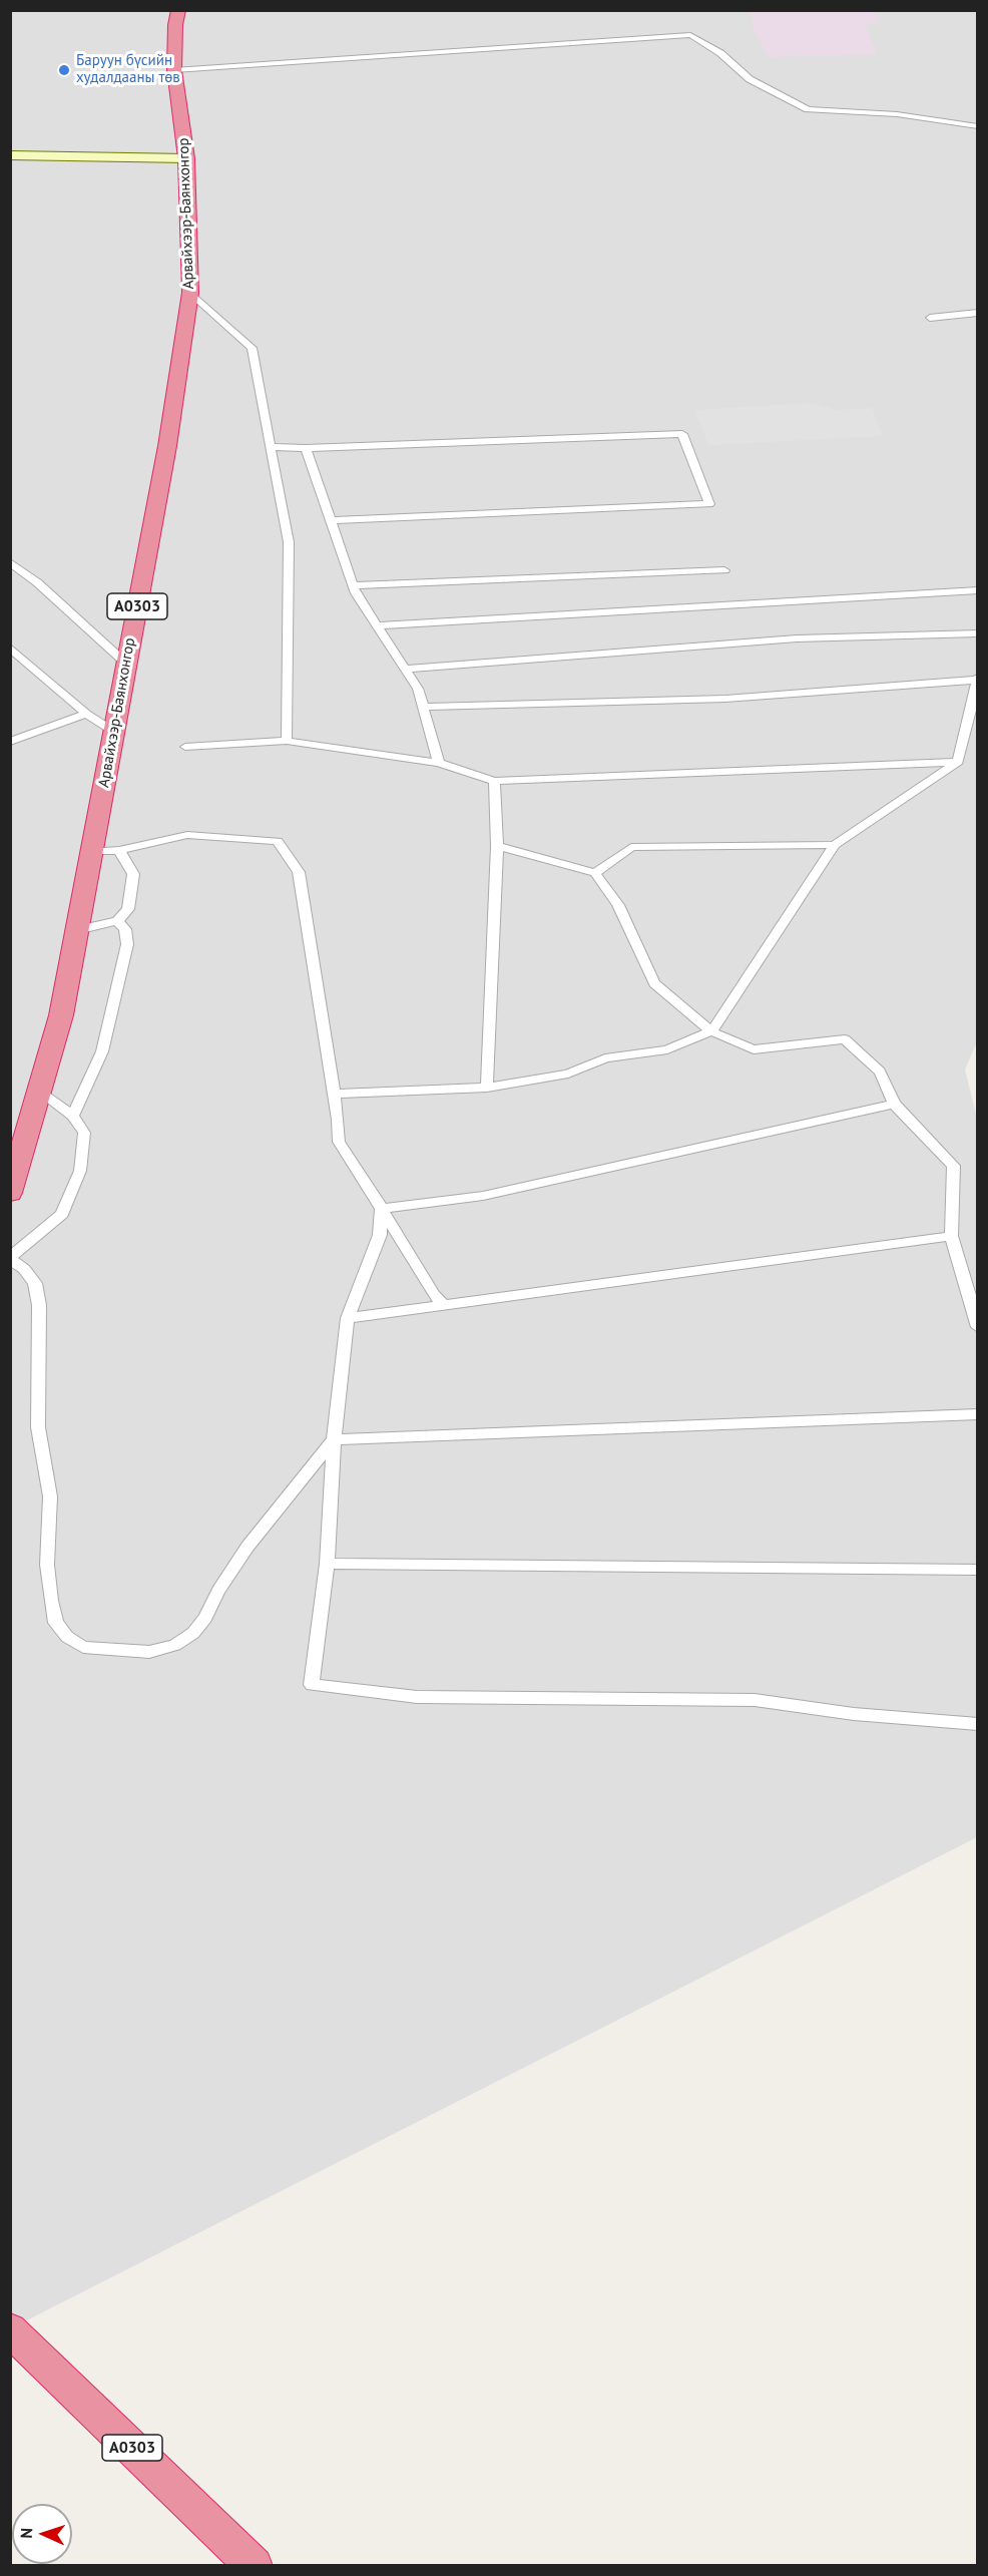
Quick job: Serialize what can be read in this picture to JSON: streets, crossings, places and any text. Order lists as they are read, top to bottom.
{
  "streets": {
    "highway": ["Арвайхээр-Баянхонгор", "A0303"]
  },
  "places": ["Баруун бүсийн худалдааны төв"],
  "north": "left"
}
